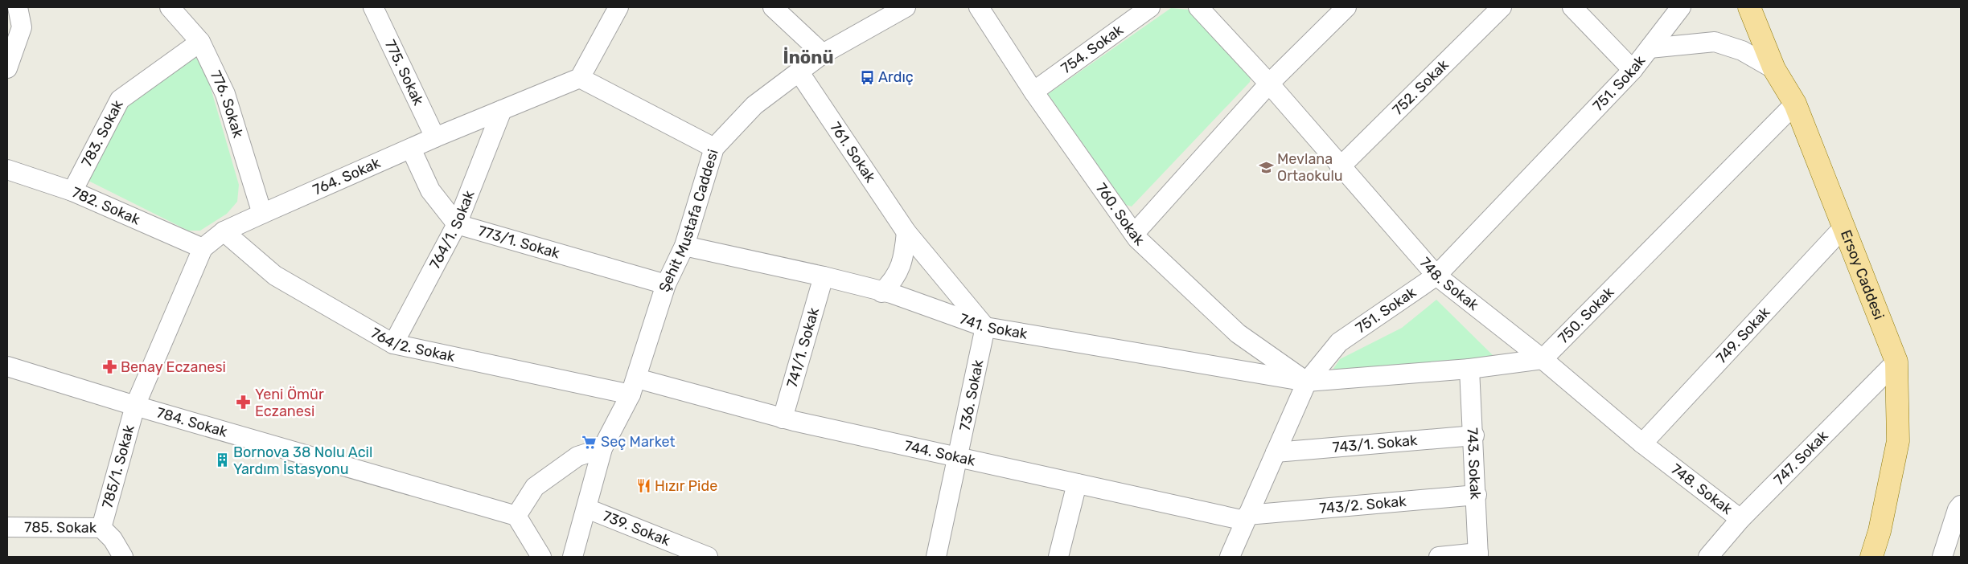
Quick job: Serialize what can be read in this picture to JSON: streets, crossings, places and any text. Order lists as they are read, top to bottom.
{
  "streets": {
    "main road": ["Ersoy Caddesi"],
    "street": [
      "754. Sokak",
      "775. Sokak",
      "751. Sokak",
      "752. Sokak",
      "776. Sokak",
      "783. Sokak",
      "761. Sokak",
      "764. Sokak",
      "782. Sokak",
      "760. Sokak",
      "Şehit Mustafa Caddesi",
      "764/1. Sokak",
      "773/1. Sokak",
      "748. Sokak",
      "750. Sokak",
      "741. Sokak",
      "749. Sokak",
      "764/2. Sokak",
      "741/1. Sokak",
      "736. Sokak",
      "784. Sokak",
      "743/1. Sokak",
      "744. Sokak",
      "747. Sokak",
      "743. Sokak",
      "785/1. Sokak",
      "743/2. Sokak",
      "785. Sokak",
      "739. Sokak"
    ]
  },
  "crossings": [
    ["754. Sokak", "760. Sokak"],
    ["775. Sokak", "764. Sokak"],
    ["751. Sokak", "760. Sokak"],
    ["751. Sokak", "Ersoy Caddesi"],
    ["751. Sokak", "748. Sokak"],
    ["751. Sokak", "741. Sokak"],
    ["751. Sokak", "743/1. Sokak"],
    ["751. Sokak", "744. Sokak"],
    ["751. Sokak", "743/2. Sokak"],
    ["752. Sokak", "748. Sokak"],
    ["776. Sokak", "783. Sokak"],
    ["776. Sokak", "764. Sokak"],
    ["783. Sokak", "782. Sokak"],
    ["761. Sokak", "Şehit Mustafa Caddesi"],
    ["761. Sokak", "741. Sokak"],
    ["761. Sokak", "736. Sokak"],
    ["764. Sokak", "782. Sokak"],
    ["764. Sokak", "764/1. Sokak"],
    ["764. Sokak", "764/2. Sokak"],
    ["764. Sokak", "784. Sokak"],
    ["764. Sokak", "785/1. Sokak"],
    ["760. Sokak", "741. Sokak"],
    ["Şehit Mustafa Caddesi", "773/1. Sokak"],
    ["Şehit Mustafa Caddesi", "741. Sokak"],
    ["Şehit Mustafa Caddesi", "764/2. Sokak"],
    ["Şehit Mustafa Caddesi", "744. Sokak"],
    ["Şehit Mustafa Caddesi", "739. Sokak"],
    ["764/1. Sokak", "773/1. Sokak"],
    ["764/1. Sokak", "764/2. Sokak"],
    ["Ersoy Caddesi", "750. Sokak"],
    ["Ersoy Caddesi", "749. Sokak"],
    ["Ersoy Caddesi", "747. Sokak"],
    ["748. Sokak", "750. Sokak"],
    ["748. Sokak", "749. Sokak"],
    ["748. Sokak", "747. Sokak"],
    ["741. Sokak", "741/1. Sokak"],
    ["741. Sokak", "736. Sokak"],
    ["764/2. Sokak", "744. Sokak"],
    ["741/1. Sokak", "744. Sokak"],
    ["736. Sokak", "744. Sokak"],
    ["784. Sokak", "785/1. Sokak"],
    ["743/1. Sokak", "743. Sokak"],
    ["744. Sokak", "743/2. Sokak"],
    ["743. Sokak", "743/2. Sokak"],
    ["785/1. Sokak", "785. Sokak"]
  ],
  "districts": ["İnönü"],
  "places": {
    "bus stop": ["Ardıç"],
    "school or university": ["Mevlana Ortaokulu"],
    "pharmacy": ["Benay Eczanesi", "Yeni Ömür Eczanesi"],
    "supermarket": ["Seç Market"],
    "building": ["Bornova 38 Nolu Acil Yardım İstasyonu"],
    "restaurant": ["Hızır Pide"]
  }
}
